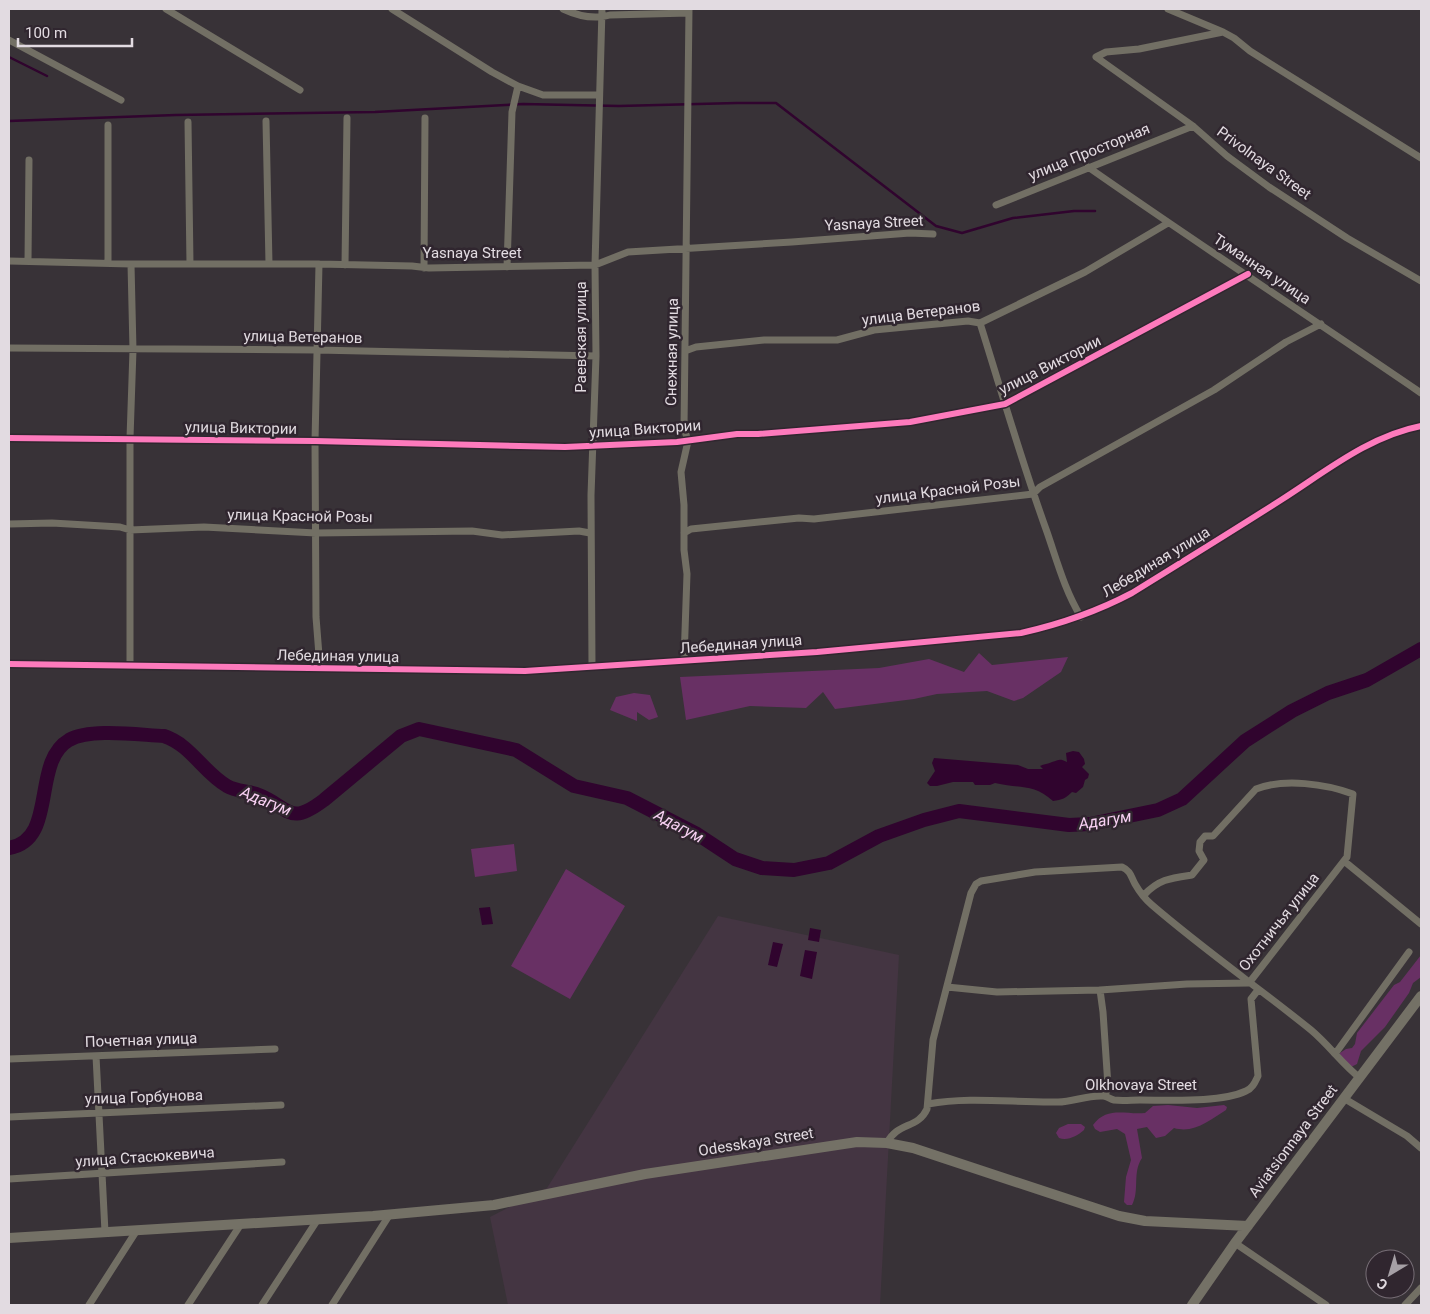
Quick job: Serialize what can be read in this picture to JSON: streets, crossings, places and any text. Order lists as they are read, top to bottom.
{
  "streets": {
    "main road": ["Aviatsionnaya Street", "Odesskaya Street"],
    "street": [
      "улица Просторная",
      "Privolnaya Street",
      "Yasnaya Street",
      "Туманная улица",
      "улица Ветеранов",
      "Раевская улица",
      "Снежная улица",
      "улица Виктории",
      "улица Красной Розы",
      "Лебединая улица",
      "Охотничья улица",
      "Почетная улица",
      "Olkhovaya Street",
      "улица Горбунова",
      "улица Стасюкевича"
    ]
  },
  "crossings": [
    ["улица Просторная", "Privolnaya Street"],
    ["улица Просторная", "Туманная улица"],
    ["Yasnaya Street", "Раевская улица"],
    ["Yasnaya Street", "Снежная улица"],
    ["Туманная улица", "улица Ветеранов"],
    ["Туманная улица", "улица Виктории"],
    ["Туманная улица", "улица Красной Розы"],
    ["улица Ветеранов", "Раевская улица"],
    ["улица Ветеранов", "Снежная улица"],
    ["Раевская улица", "улица Виктории"],
    ["Раевская улица", "улица Красной Розы"],
    ["Раевская улица", "Лебединая улица"],
    ["Снежная улица", "улица Виктории"],
    ["Снежная улица", "улица Красной Розы"],
    ["Снежная улица", "Лебединая улица"],
    ["Aviatsionnaya Street", "Odesskaya Street"]
  ],
  "water": ["Адагум"],
  "scale_bar": "100 m",
  "north": "bottom left"
}
